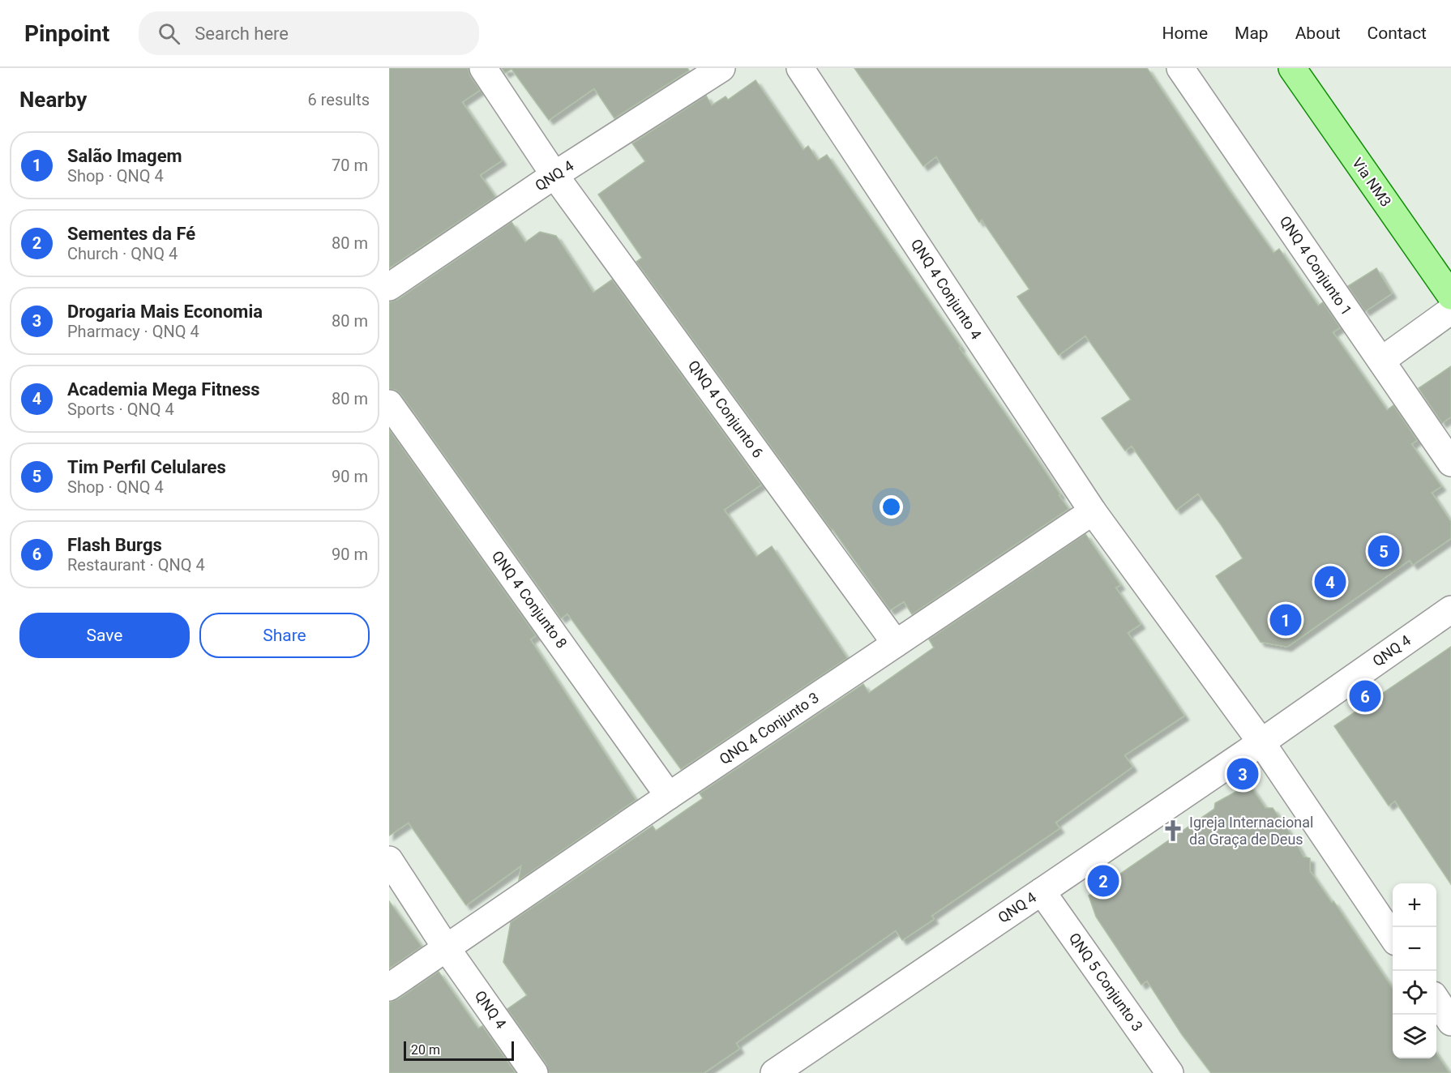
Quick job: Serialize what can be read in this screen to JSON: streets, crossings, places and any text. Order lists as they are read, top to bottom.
{
  "streets": {
    "main road": ["Via NM3"],
    "street": [
      "QNQ 4",
      "QNQ 4 Conjunto 1",
      "QNQ 4 Conjunto 4",
      "QNQ 4 Conjunto 6",
      "QNQ 4 Conjunto 8",
      "QNQ 4 Conjunto 3",
      "QNQ 5 Conjunto 3"
    ]
  },
  "crossings": [
    ["QNQ 4", "QNQ 4 Conjunto 6"],
    ["QNQ 4", "QNQ 4 Conjunto 3"],
    ["QNQ 4", "QNQ 5 Conjunto 3"],
    ["QNQ 4 Conjunto 4", "QNQ 4 Conjunto 3"],
    ["QNQ 4 Conjunto 6", "QNQ 4 Conjunto 3"],
    ["QNQ 4 Conjunto 8", "QNQ 4 Conjunto 3"]
  ],
  "places": {
    "church": ["Igreja Internacional da Graça de Deus"]
  },
  "scale_bar": "20 m",
  "page": {
    "header": "Pinpoint",
    "search": "Search here",
    "nav": [
      "Home",
      "Map",
      "About",
      "Contact"
    ],
    "heading": ["Nearby", "6 results"],
    "list": [
      {
        "mark": "1",
        "name": "Salão Imagem",
        "note": "Shop · QNQ 4",
        "value": "70 m"
      },
      {
        "mark": "2",
        "name": "Sementes da Fé",
        "note": "Church · QNQ 4",
        "value": "80 m"
      },
      {
        "mark": "3",
        "name": "Drogaria Mais Economia",
        "note": "Pharmacy · QNQ 4",
        "value": "80 m"
      },
      {
        "mark": "4",
        "name": "Academia Mega Fitness",
        "note": "Sports · QNQ 4",
        "value": "80 m"
      },
      {
        "mark": "5",
        "name": "Tim Perfil Celulares",
        "note": "Shop · QNQ 4",
        "value": "90 m"
      },
      {
        "mark": "6",
        "name": "Flash Burgs",
        "note": "Restaurant · QNQ 4",
        "value": "90 m"
      }
    ],
    "pins": [
      "5",
      "4",
      "1",
      "6",
      "3",
      "2"
    ],
    "buttons": ["Save", "Share"],
    "map_buttons": ["+", "−"],
    "scale": "20 m"
  }
}
